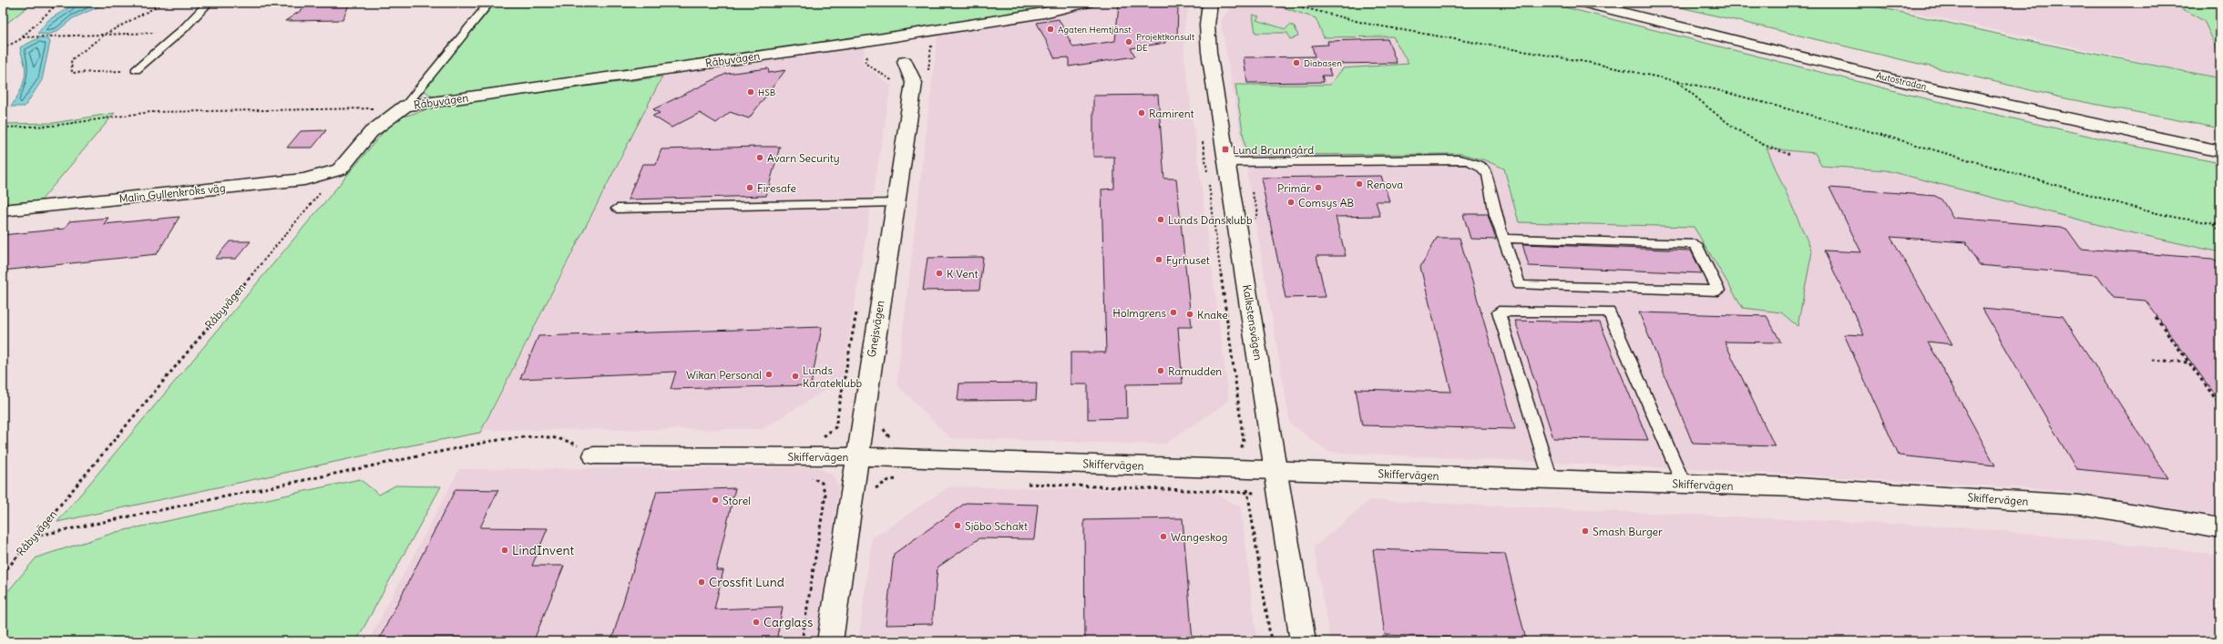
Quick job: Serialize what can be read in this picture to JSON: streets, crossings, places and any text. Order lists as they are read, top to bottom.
{
  "streets": {
    "main road": [
      "Råbyvägen",
      "Autostradan",
      "Malin Gyllenkroks väg",
      "Kalkstensvägen",
      "Gnejsvägen",
      "Skiffervägen"
    ]
  },
  "crossings": [
    ["Råbyvägen", "Malin Gyllenkroks väg"],
    ["Kalkstensvägen", "Skiffervägen"],
    ["Gnejsvägen", "Skiffervägen"]
  ],
  "places": {
    "other": [
      "Agaten Hemtjänst",
      "Projektkonsult DE",
      "Diabasen",
      "HSB",
      "Ramirent",
      "Avarn Security",
      "Renova",
      "Firesafe",
      "Primär",
      "Comsys AB",
      "Lunds Dansklubb",
      "Fyrhuset",
      "K Vent",
      "Holmgrens",
      "Knake",
      "Ramudden",
      "Wikan Personal",
      "Lunds Karateklubb",
      "Storel",
      "Sjöbo Schakt",
      "Smash Burger",
      "Wangeskog",
      "LindInvent",
      "Crossfit Lund",
      "Carglass"
    ],
    "transit": ["Lund Brunngård"]
  }
}
